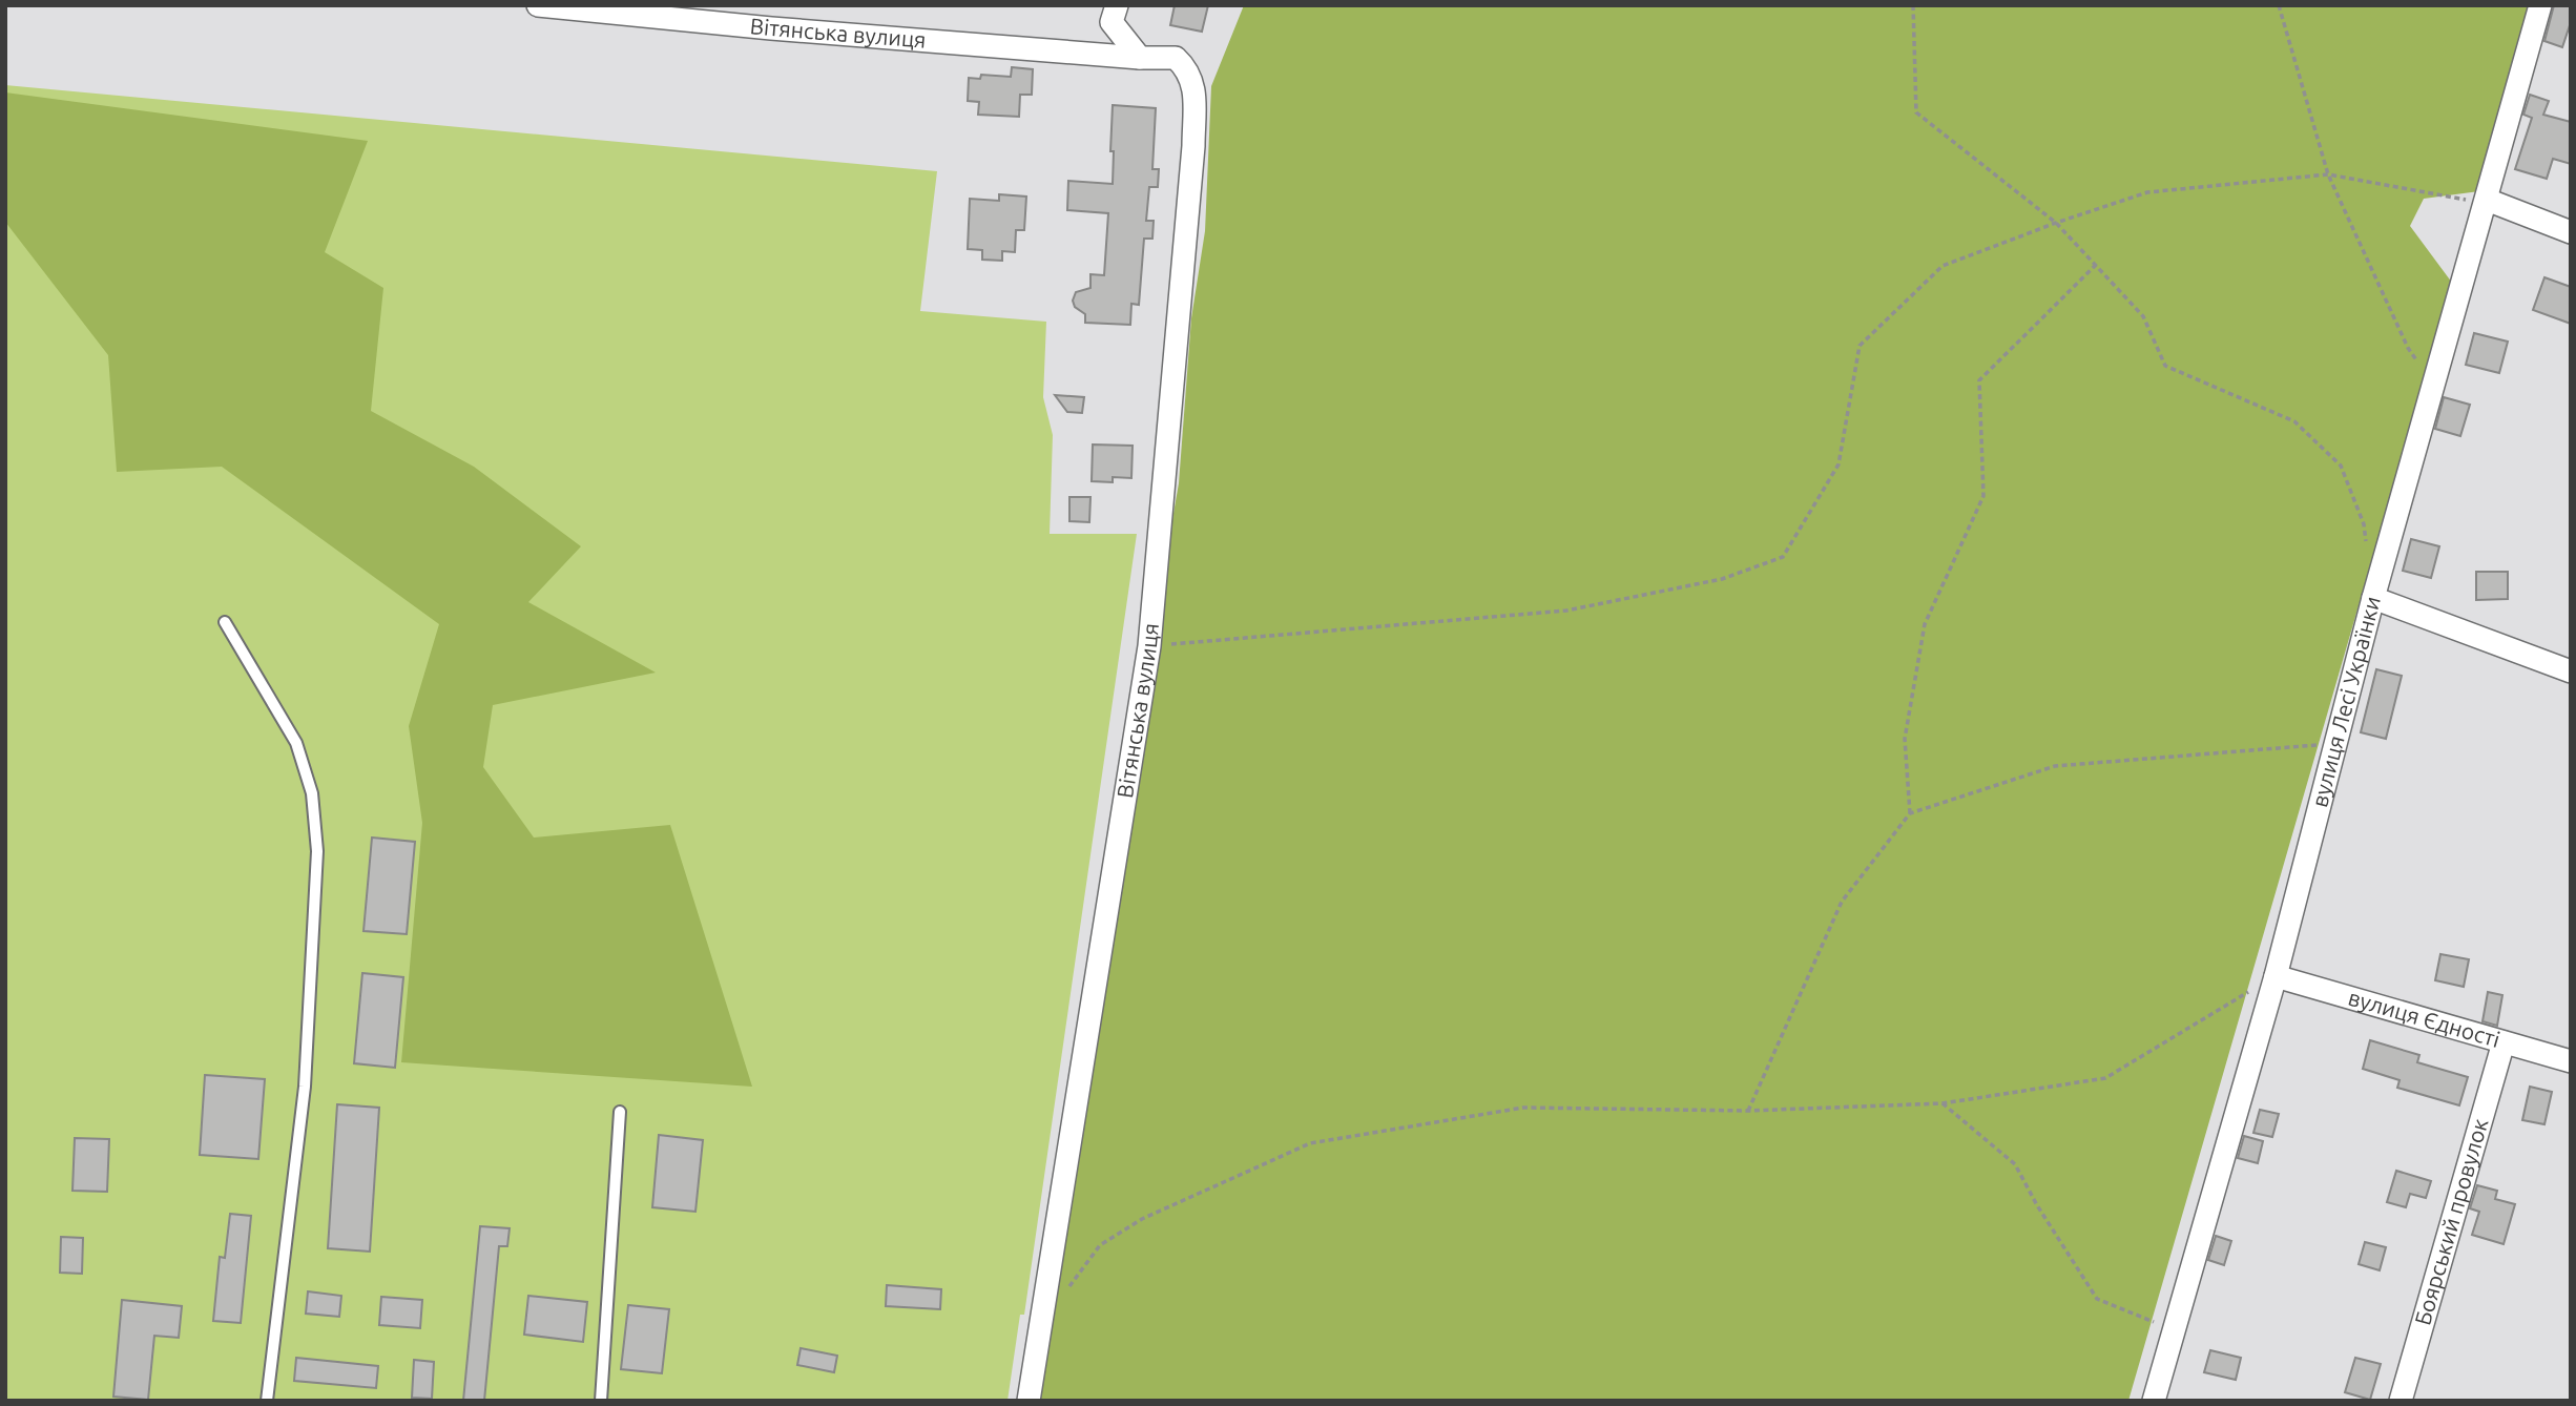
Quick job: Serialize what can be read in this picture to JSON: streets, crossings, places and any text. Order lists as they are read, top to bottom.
{
  "streets": {
    "street": [
      "Вітянська вулиця",
      "вулиця Лесі Українки",
      "вулиця Єдності",
      "Боярський провулок"
    ]
  },
  "crossings": [
    ["вулиця Лесі Українки", "вулиця Єдності"],
    ["вулиця Єдності", "Боярський провулок"]
  ]
}
